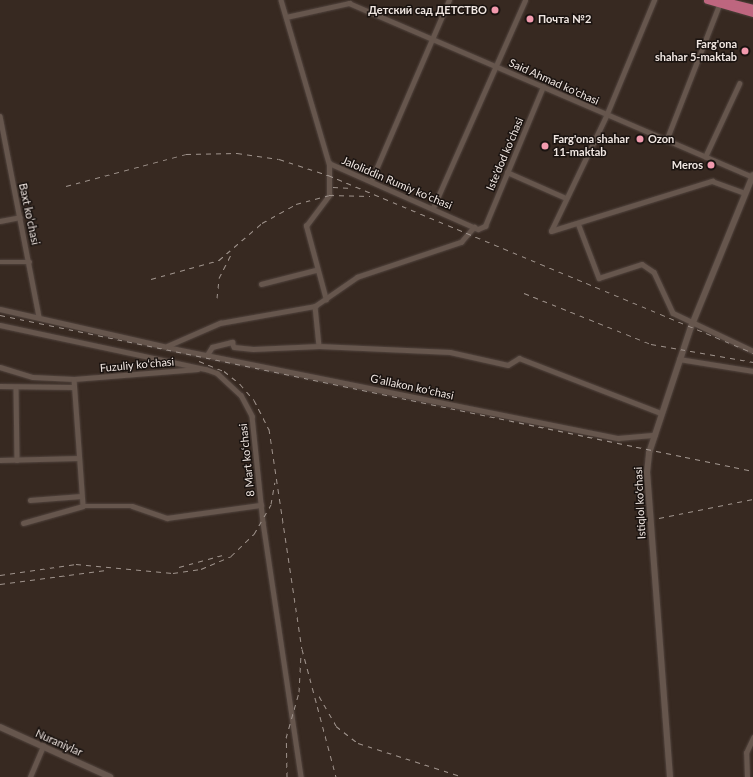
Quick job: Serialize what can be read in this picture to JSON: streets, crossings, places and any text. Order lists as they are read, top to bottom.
{
  "streets": {
    "main road": ["Istiqlol ko'chasi", "Nuraniylar"],
    "street": [
      "Said Ahmad ko'chasi",
      "Iste'dod ko'chasi",
      "Jaloliddin Rumiy koʻchasi",
      "Baxt koʻchasi",
      "Fuzuliy koʻchasi",
      "Gʻallakon koʻchasi",
      "8 Mart koʻchasi"
    ]
  },
  "crossings": [
    ["Said Ahmad ko'chasi", "Iste'dod ko'chasi"],
    ["Said Ahmad ko'chasi", "Istiqlol ko'chasi"],
    ["Iste'dod ko'chasi", "Jaloliddin Rumiy koʻchasi"],
    ["Baxt koʻchasi", "Gʻallakon koʻchasi"],
    ["Fuzuliy koʻchasi", "8 Mart koʻchasi"],
    ["Gʻallakon koʻchasi", "Istiqlol ko'chasi"]
  ],
  "places": [
    "Детский сад ДЕТСТВО",
    "Почта №2",
    "Farg'ona shahar 5-maktab",
    "Ozon",
    "Farg'ona shahar 11-maktab",
    "Meros"
  ]
}
